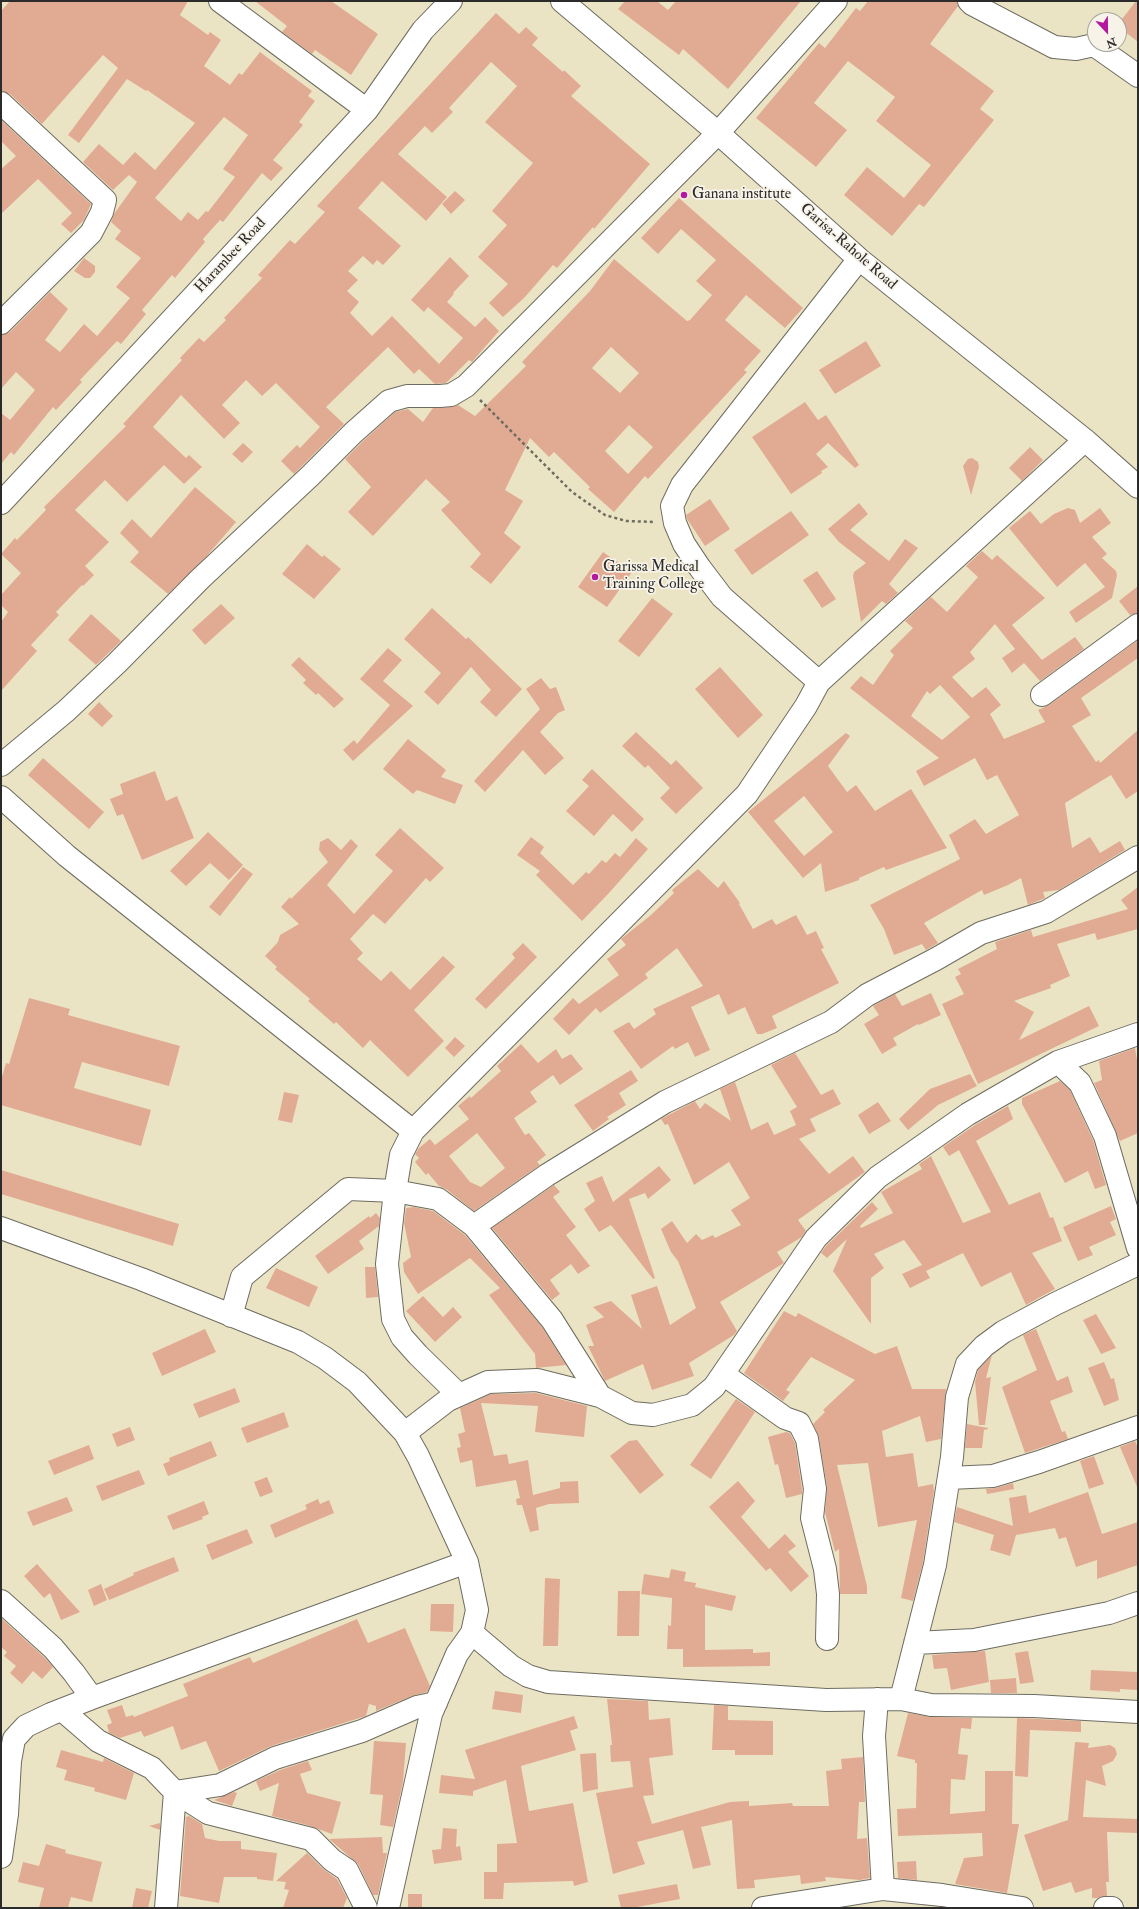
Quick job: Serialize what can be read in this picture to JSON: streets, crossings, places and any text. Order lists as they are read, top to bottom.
{
  "streets": {
    "street": ["Garisa-Rahole Road", "Harambee Road"]
  },
  "places": ["Ganana institute", "Garissa Medical Training College"],
  "north": "bottom"
}
